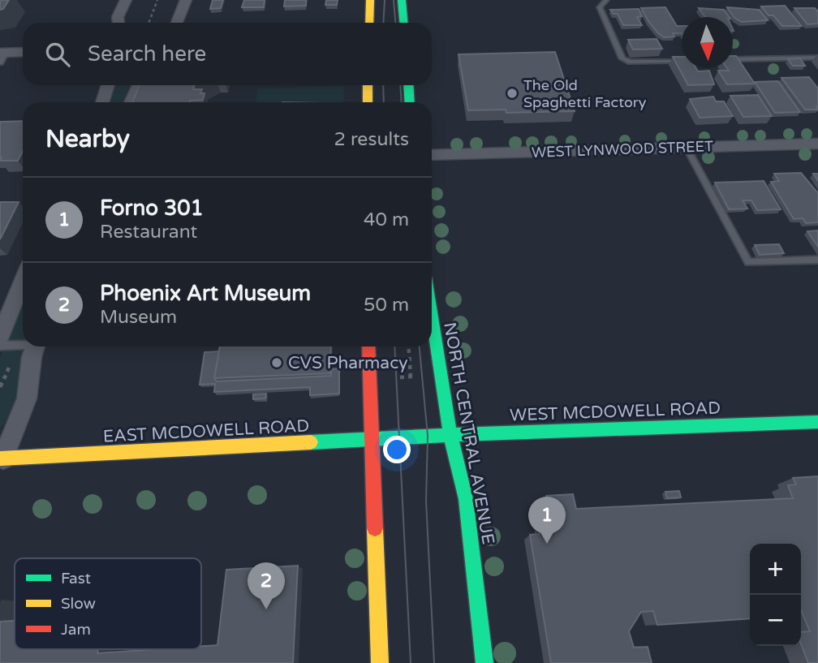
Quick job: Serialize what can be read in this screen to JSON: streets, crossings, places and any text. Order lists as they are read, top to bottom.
{
  "streets": {
    "main road": ["WEST MCDOWELL ROAD", "EAST MCDOWELL ROAD", "NORTH CENTRAL AVENUE"],
    "street": ["WEST LYNWOOD STREET"]
  },
  "crossings": [
    ["WEST MCDOWELL ROAD", "EAST MCDOWELL ROAD"],
    ["WEST MCDOWELL ROAD", "NORTH CENTRAL AVENUE"]
  ],
  "places": ["The Old Spaghetti Factory", "CVS Pharmacy"],
  "legend": ["Fast", "Slow", "Jam"],
  "north": "bottom",
  "page": {
    "search": "Search here",
    "heading": ["Nearby", "2 results"],
    "list": [
      {
        "mark": "1",
        "name": "Forno 301",
        "note": "Restaurant",
        "value": "40 m"
      },
      {
        "mark": "2",
        "name": "Phoenix Art Museum",
        "note": "Museum",
        "value": "50 m"
      }
    ],
    "pins": ["1", "2"],
    "map_buttons": ["+", "−"]
  }
}
